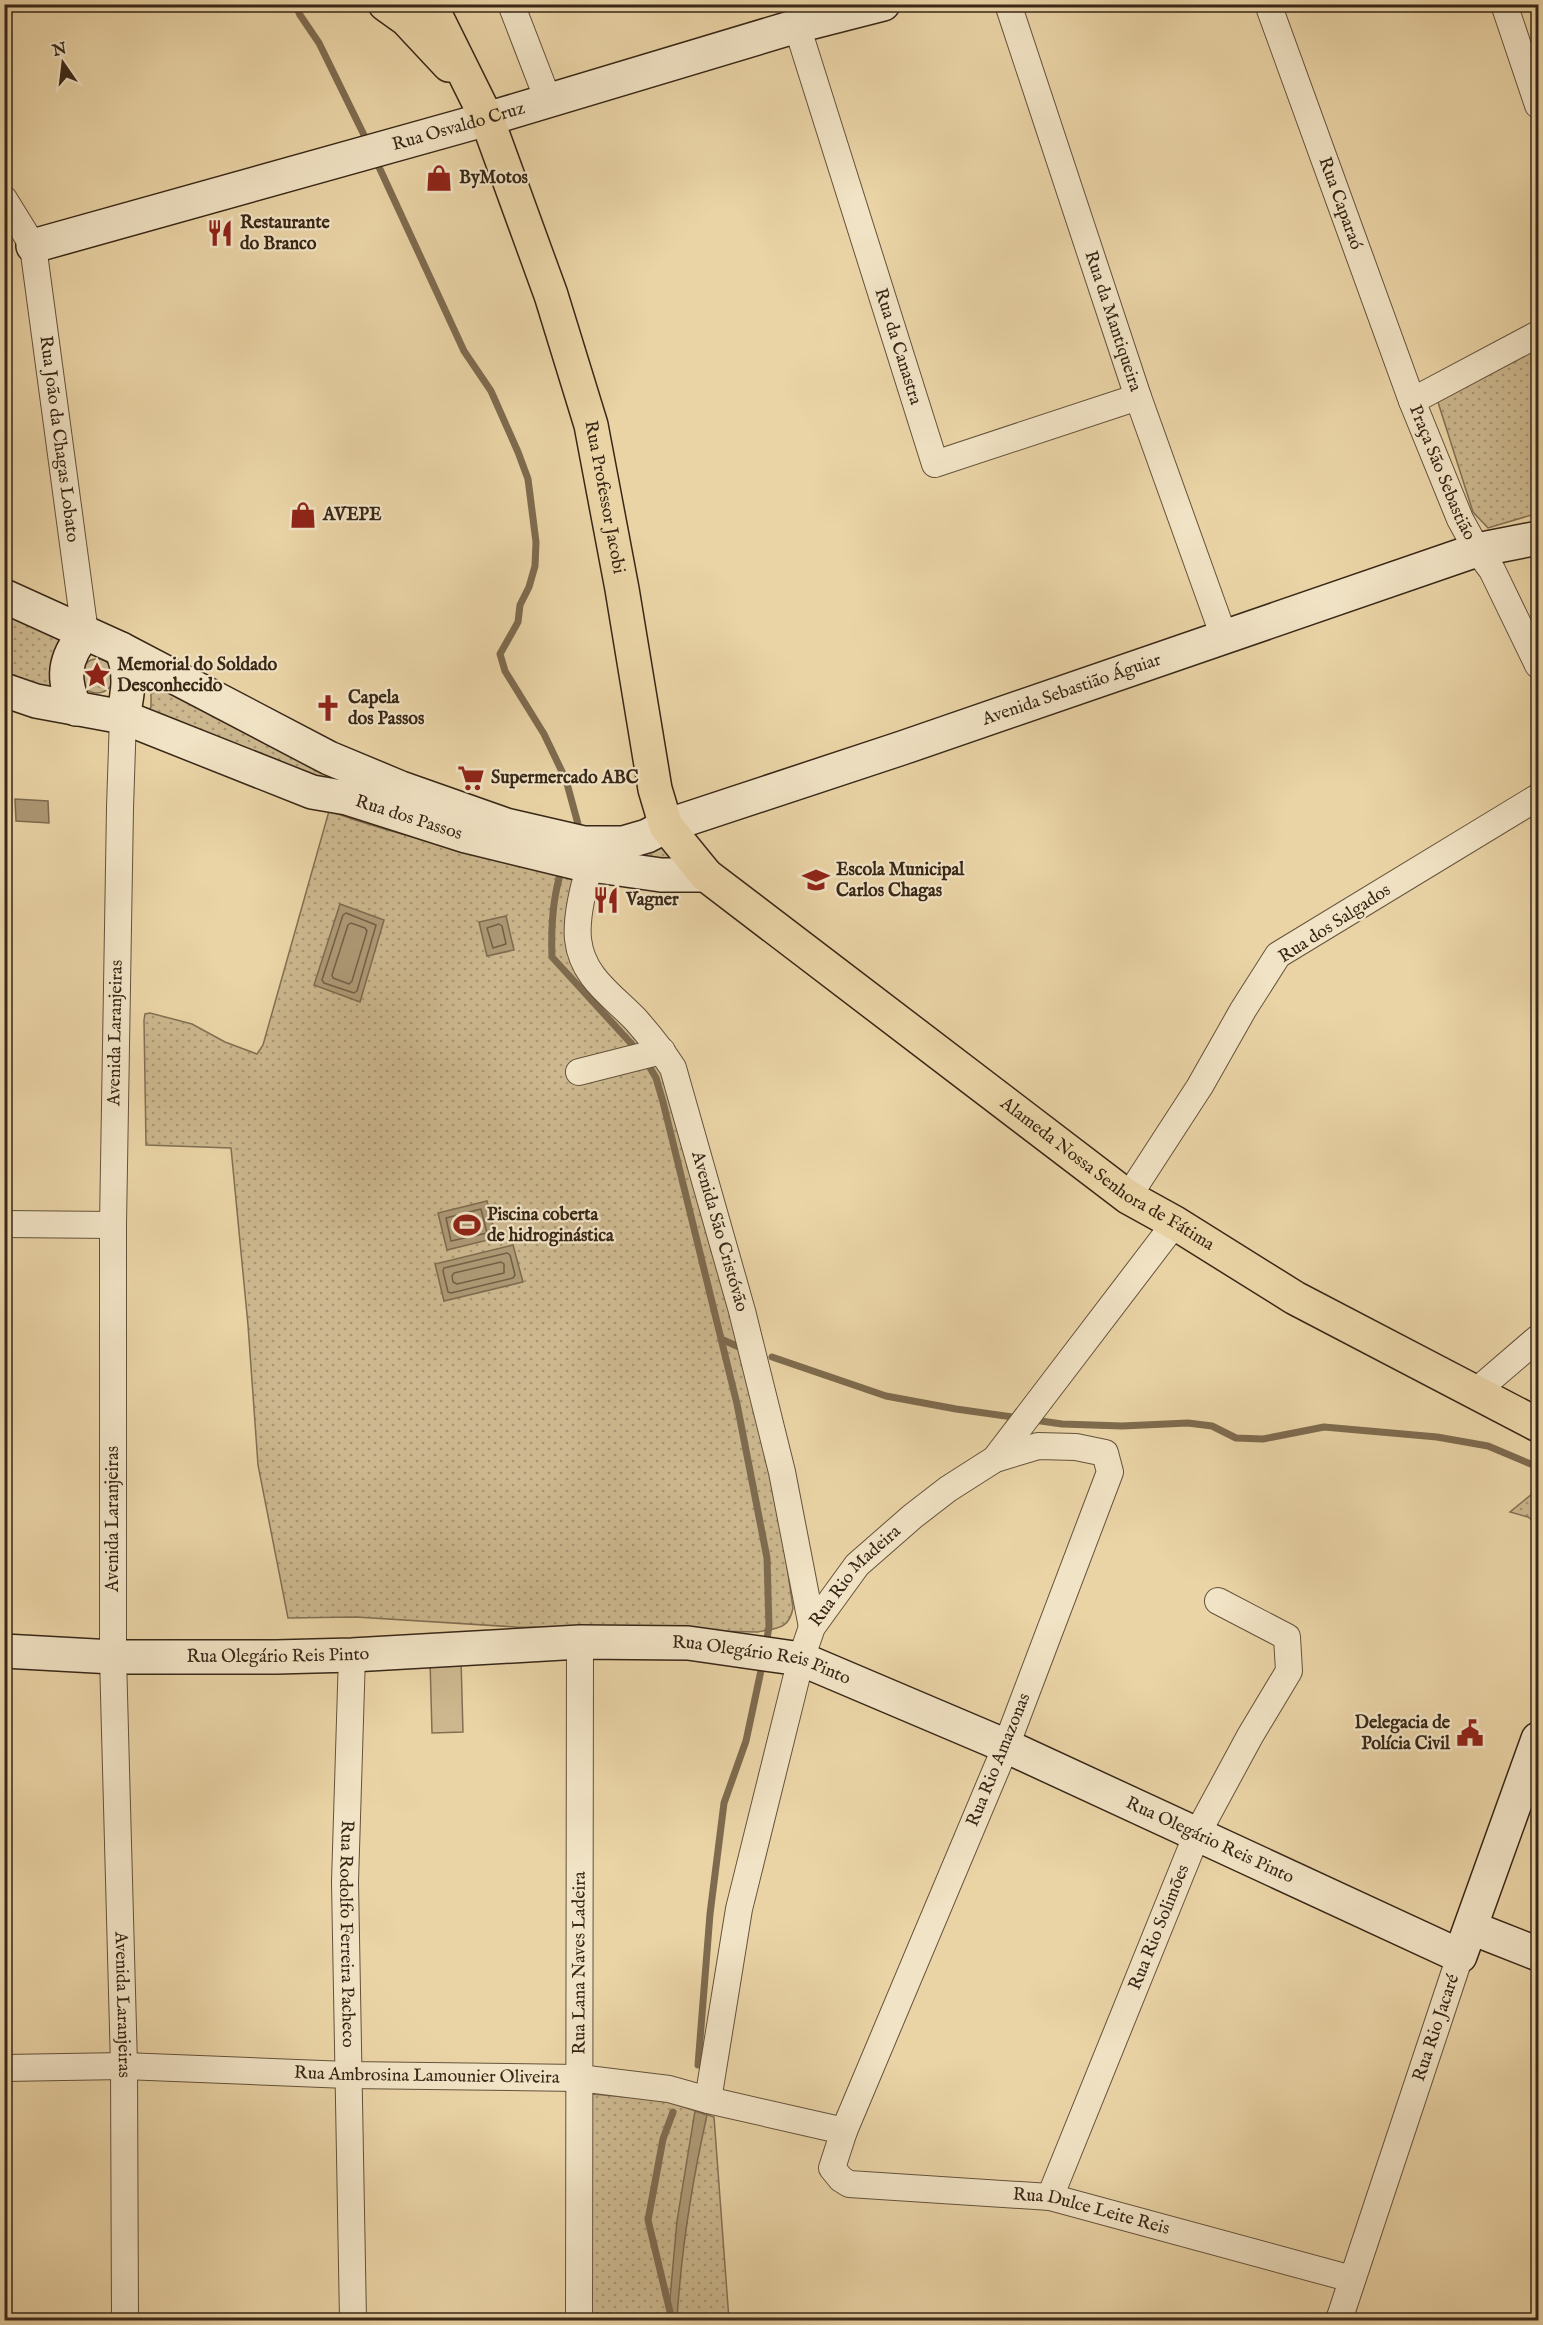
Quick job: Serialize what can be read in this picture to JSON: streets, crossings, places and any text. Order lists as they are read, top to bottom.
{
  "streets": {
    "main road": ["Rua Professor Jacobi", "Alameda Nossa Senhora de Fátima"],
    "street": [
      "Rua Osvaldo Cruz",
      "Rua Caparaó",
      "Rua da Mantiqueira",
      "Rua da Canastra",
      "Rua João da Chagas Lobato",
      "Praça São Sebastião",
      "Avenida Sebastião Águiar",
      "Rua dos Passos",
      "Rua dos Salgados",
      "Avenida Laranjeiras",
      "Avenida São Cristóvão",
      "Rua Rio Madeira",
      "Rua Olegário Reis Pinto",
      "Rua Rio Amazonas",
      "Rua Rio Solimões",
      "Rua Rodolfo Ferreira Pacheco",
      "Rua Lana Naves Ladeira",
      "Rua Rio Jacaré",
      "Rua Ambrosina Lamounier Oliveira",
      "Rua Dulce Leite Reis"
    ]
  },
  "crossings": [
    ["Rua Osvaldo Cruz", "Rua da Canastra"],
    ["Rua Osvaldo Cruz", "Rua João da Chagas Lobato"],
    ["Rua Osvaldo Cruz", "Rua Professor Jacobi"],
    ["Rua Caparaó", "Praça São Sebastião"],
    ["Rua da Mantiqueira", "Rua da Canastra"],
    ["Rua da Mantiqueira", "Avenida Sebastião Águiar"],
    ["Rua João da Chagas Lobato", "Rua dos Passos"],
    ["Rua João da Chagas Lobato", "Avenida Laranjeiras"],
    ["Praça São Sebastião", "Avenida Sebastião Águiar"],
    ["Rua Professor Jacobi", "Avenida Sebastião Águiar"],
    ["Rua Professor Jacobi", "Rua dos Passos"],
    ["Rua Professor Jacobi", "Alameda Nossa Senhora de Fátima"],
    ["Avenida Sebastião Águiar", "Rua dos Passos"],
    ["Rua dos Passos", "Avenida Laranjeiras"],
    ["Rua dos Passos", "Alameda Nossa Senhora de Fátima"],
    ["Rua dos Passos", "Avenida São Cristóvão"],
    ["Rua dos Salgados", "Alameda Nossa Senhora de Fátima"],
    ["Avenida Laranjeiras", "Rua Olegário Reis Pinto"],
    ["Avenida Laranjeiras", "Rua Ambrosina Lamounier Oliveira"],
    ["Alameda Nossa Senhora de Fátima", "Rua Rio Madeira"],
    ["Avenida São Cristóvão", "Rua Rio Madeira"],
    ["Rua Rio Madeira", "Rua Olegário Reis Pinto"],
    ["Rua Rio Madeira", "Rua Rio Amazonas"],
    ["Rua Rio Madeira", "Rua Ambrosina Lamounier Oliveira"],
    ["Rua Olegário Reis Pinto", "Rua Rio Amazonas"],
    ["Rua Olegário Reis Pinto", "Rua Rio Solimões"],
    ["Rua Olegário Reis Pinto", "Rua Rodolfo Ferreira Pacheco"],
    ["Rua Olegário Reis Pinto", "Rua Lana Naves Ladeira"],
    ["Rua Olegário Reis Pinto", "Rua Rio Jacaré"],
    ["Rua Rio Amazonas", "Rua Ambrosina Lamounier Oliveira"],
    ["Rua Rio Amazonas", "Rua Dulce Leite Reis"],
    ["Rua Rio Solimões", "Rua Dulce Leite Reis"],
    ["Rua Rodolfo Ferreira Pacheco", "Rua Ambrosina Lamounier Oliveira"],
    ["Rua Lana Naves Ladeira", "Rua Ambrosina Lamounier Oliveira"],
    ["Rua Rio Jacaré", "Rua Dulce Leite Reis"]
  ],
  "places": {
    "shop": ["ByMotos", "AVEPE"],
    "restaurant": ["Restaurante do Branco", "Vagner"],
    "place": ["Memorial do Soldado Desconhecido"],
    "church": ["Capela dos Passos"],
    "supermarket": ["Supermercado ABC"],
    "school or university": ["Escola Municipal Carlos Chagas"],
    "sports": ["Piscina coberta de hidroginástica"],
    "public building": ["Delegacia de Polícia Civil"]
  },
  "north": "top"
}
